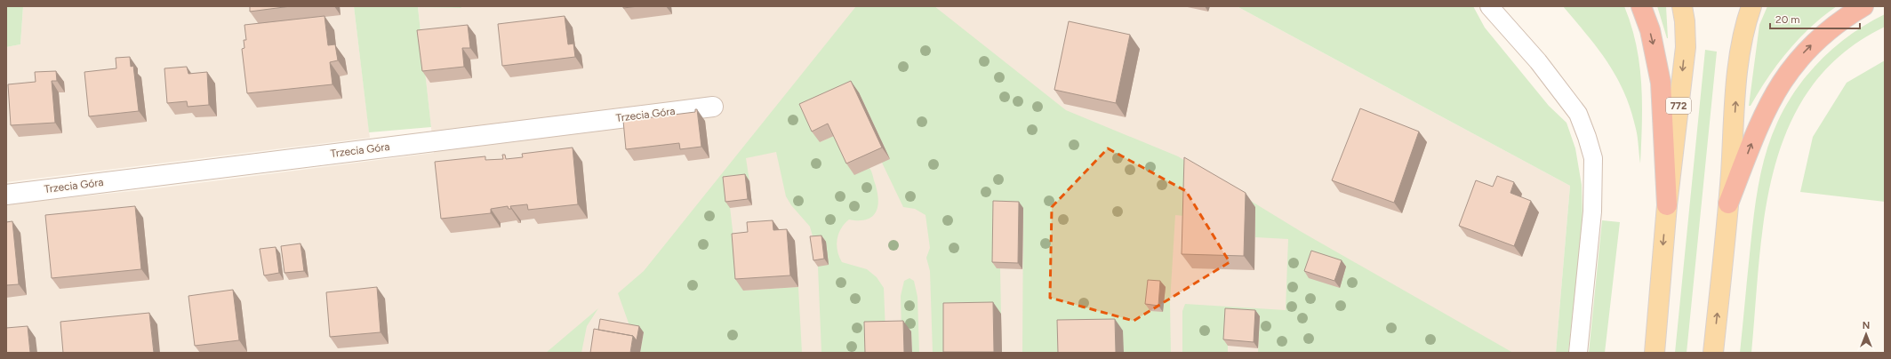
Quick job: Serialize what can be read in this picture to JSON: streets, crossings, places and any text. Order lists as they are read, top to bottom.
{
  "streets": {
    "main road": ["772"],
    "street": ["Trzecia Góra"]
  },
  "scale_bar": "20 m",
  "north": "top"
}
